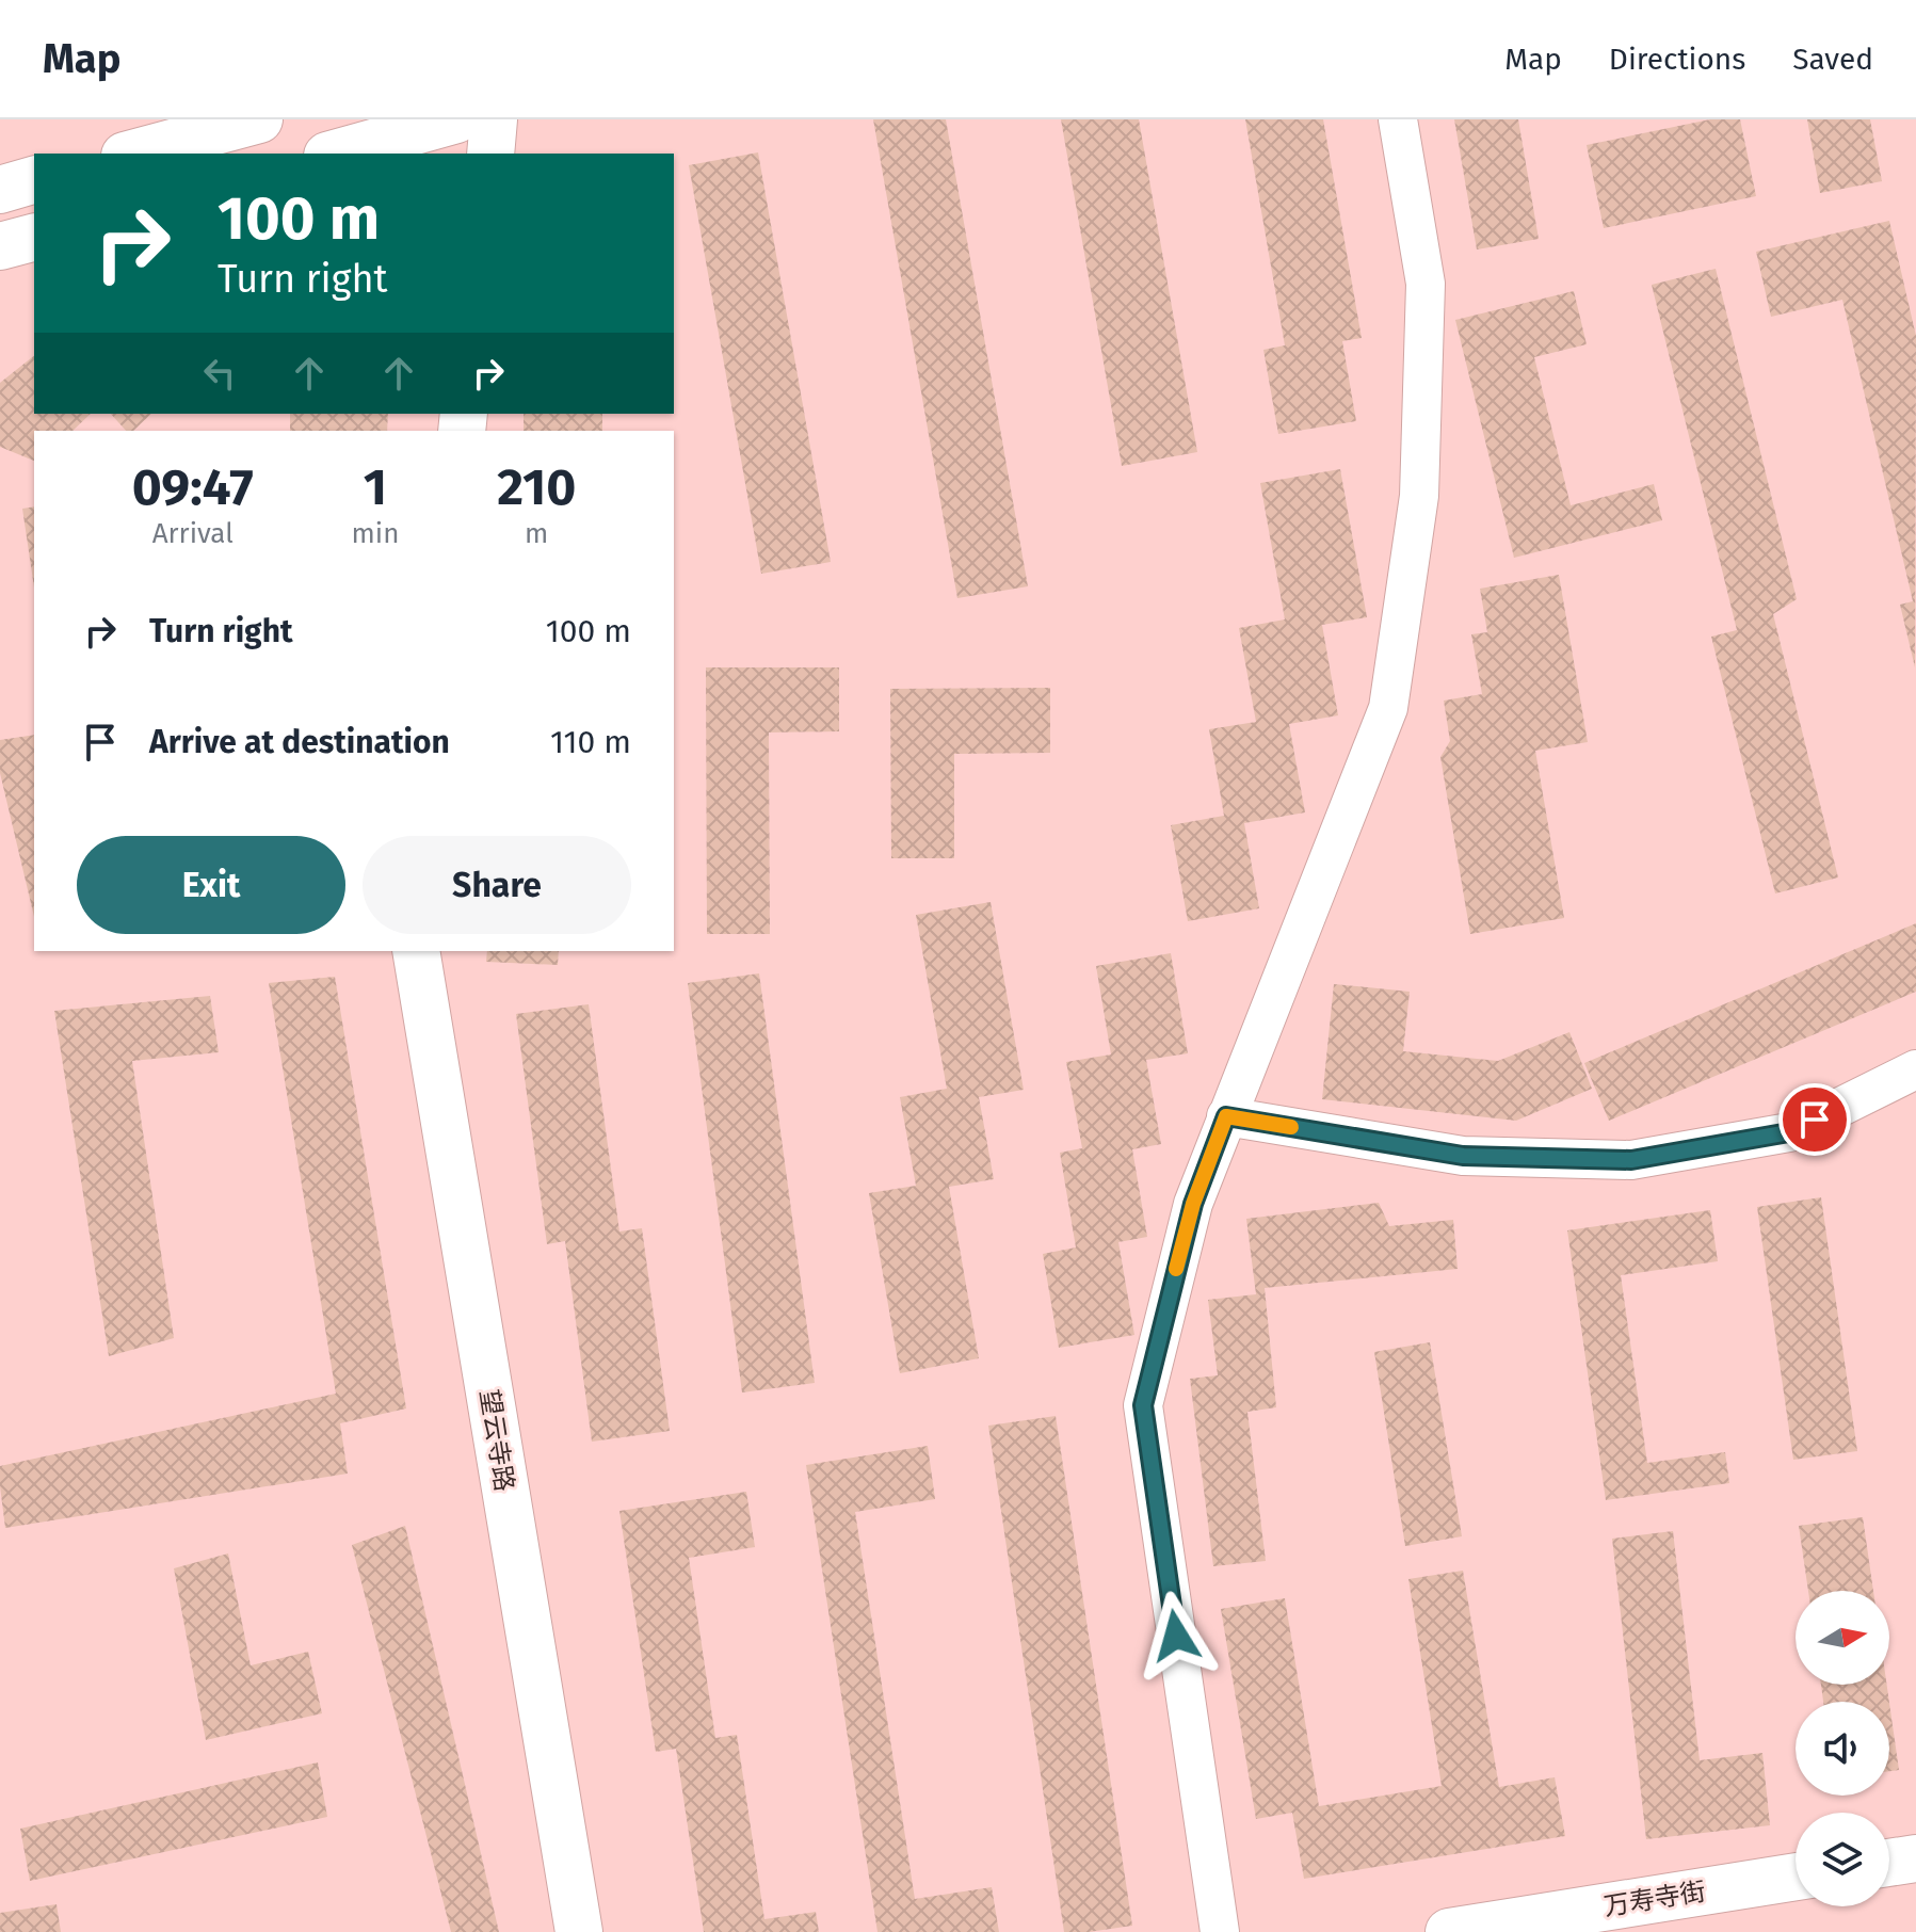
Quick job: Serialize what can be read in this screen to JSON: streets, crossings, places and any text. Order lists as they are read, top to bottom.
{
  "streets": {
    "street": ["望云寺路", "万寿寺街"]
  },
  "north": "right",
  "page": {
    "header": "Map",
    "nav": ["Map", "Directions", "Saved"],
    "turn": ["100 m", "Turn right"],
    "eta": [
      "09:47",
      "Arrival",
      "1",
      "min",
      "210",
      "m"
    ],
    "list": [
      {
        "name": "Turn right",
        "value": "100 m"
      },
      {
        "name": "Arrive at destination",
        "value": "110 m"
      }
    ],
    "buttons": ["Exit", "Share"]
  }
}
